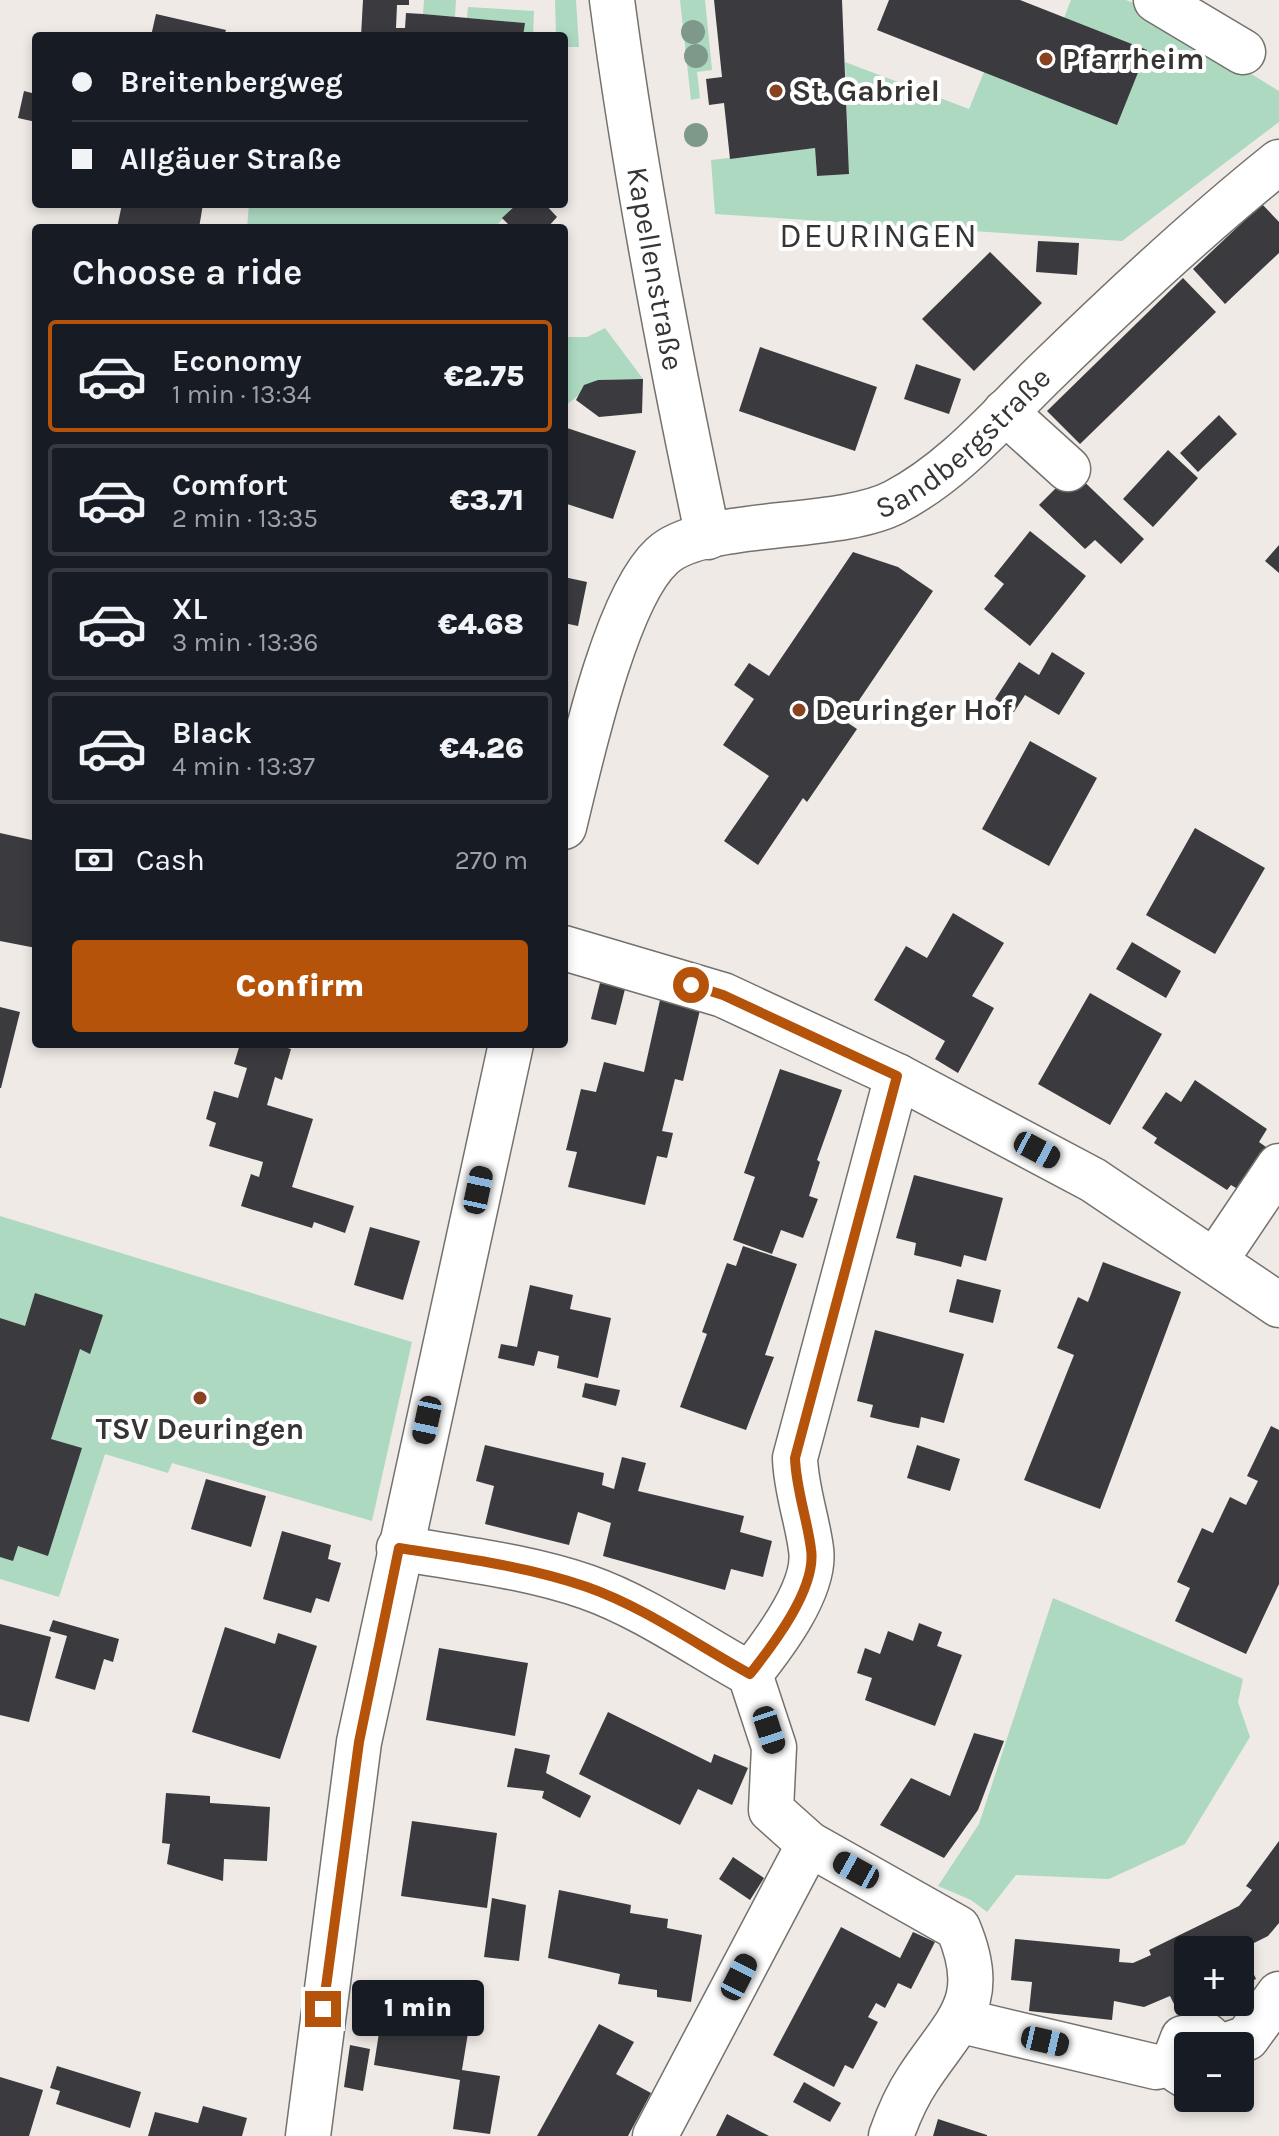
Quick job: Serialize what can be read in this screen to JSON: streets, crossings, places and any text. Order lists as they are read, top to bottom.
{
  "streets": {
    "street": ["Kapellenstraße", "Sandbergstraße"]
  },
  "crossings": [
    ["Kapellenstraße", "Sandbergstraße"]
  ],
  "districts": ["DEURINGEN"],
  "places": [
    "Pfarrheim",
    "St. Gabriel",
    "Deuringer Hof",
    "TSV Deuringen"
  ],
  "page": {
    "banner": ["Breitenbergweg", "Allgäuer Straße"],
    "heading": "Choose a ride",
    "list": [
      {
        "name": "Economy",
        "note": "1 min · 13:34",
        "value": "€2.75"
      },
      {
        "name": "Comfort",
        "note": "2 min · 13:35",
        "value": "€3.71"
      },
      {
        "name": "XL",
        "note": "3 min · 13:36",
        "value": "€4.68"
      },
      {
        "name": "Black",
        "note": "4 min · 13:37",
        "value": "€4.26"
      }
    ],
    "pay": ["Cash", "270 m"],
    "buttons": "Confirm",
    "map_buttons": ["+", "−"],
    "bubble": "1 min"
  }
}
